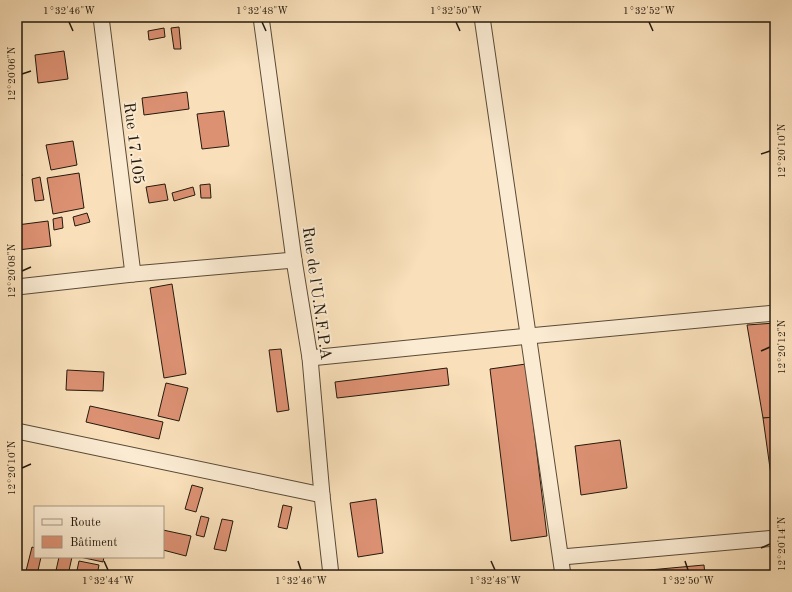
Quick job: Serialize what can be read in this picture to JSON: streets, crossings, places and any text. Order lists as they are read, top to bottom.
{
  "streets": {
    "street": ["Rue 17.105", "Rue de l'U.N.F.P.A"]
  },
  "legend": ["Route", "Bâtiment"],
  "coordinates": [
    "1°32'46\"W",
    "1°32'48\"W",
    "1°32'50\"W",
    "1°32'52\"W",
    "12°20'06\"N",
    "12°20'10\"N",
    "12°20'08\"N",
    "12°20'12\"N",
    "12°20'14\"N",
    "1°32'44\"W"
  ]
}
